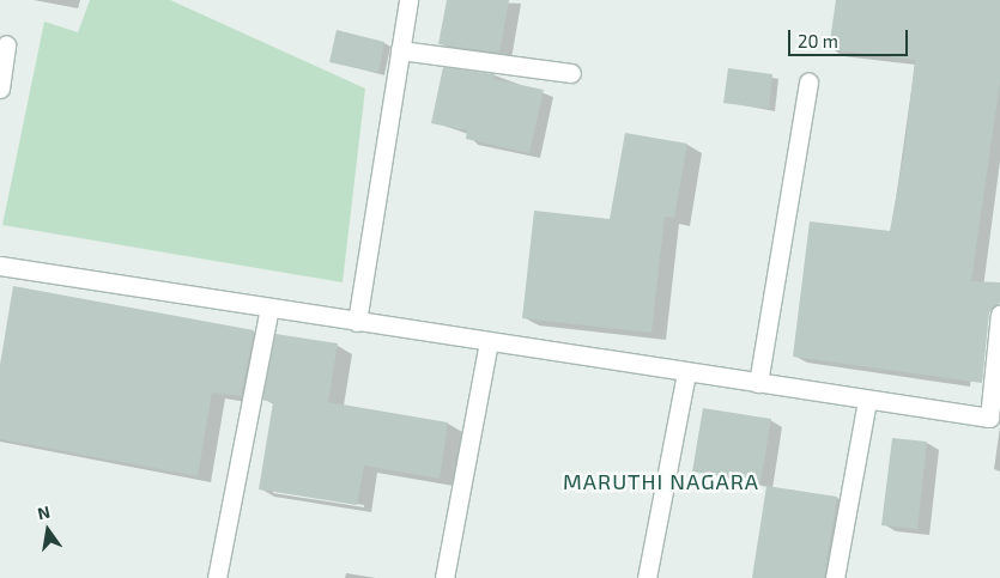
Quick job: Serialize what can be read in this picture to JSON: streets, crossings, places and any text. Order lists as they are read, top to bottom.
{
  "districts": ["MARUTHI NAGARA"],
  "scale_bar": "20 m",
  "north": "top"
}
